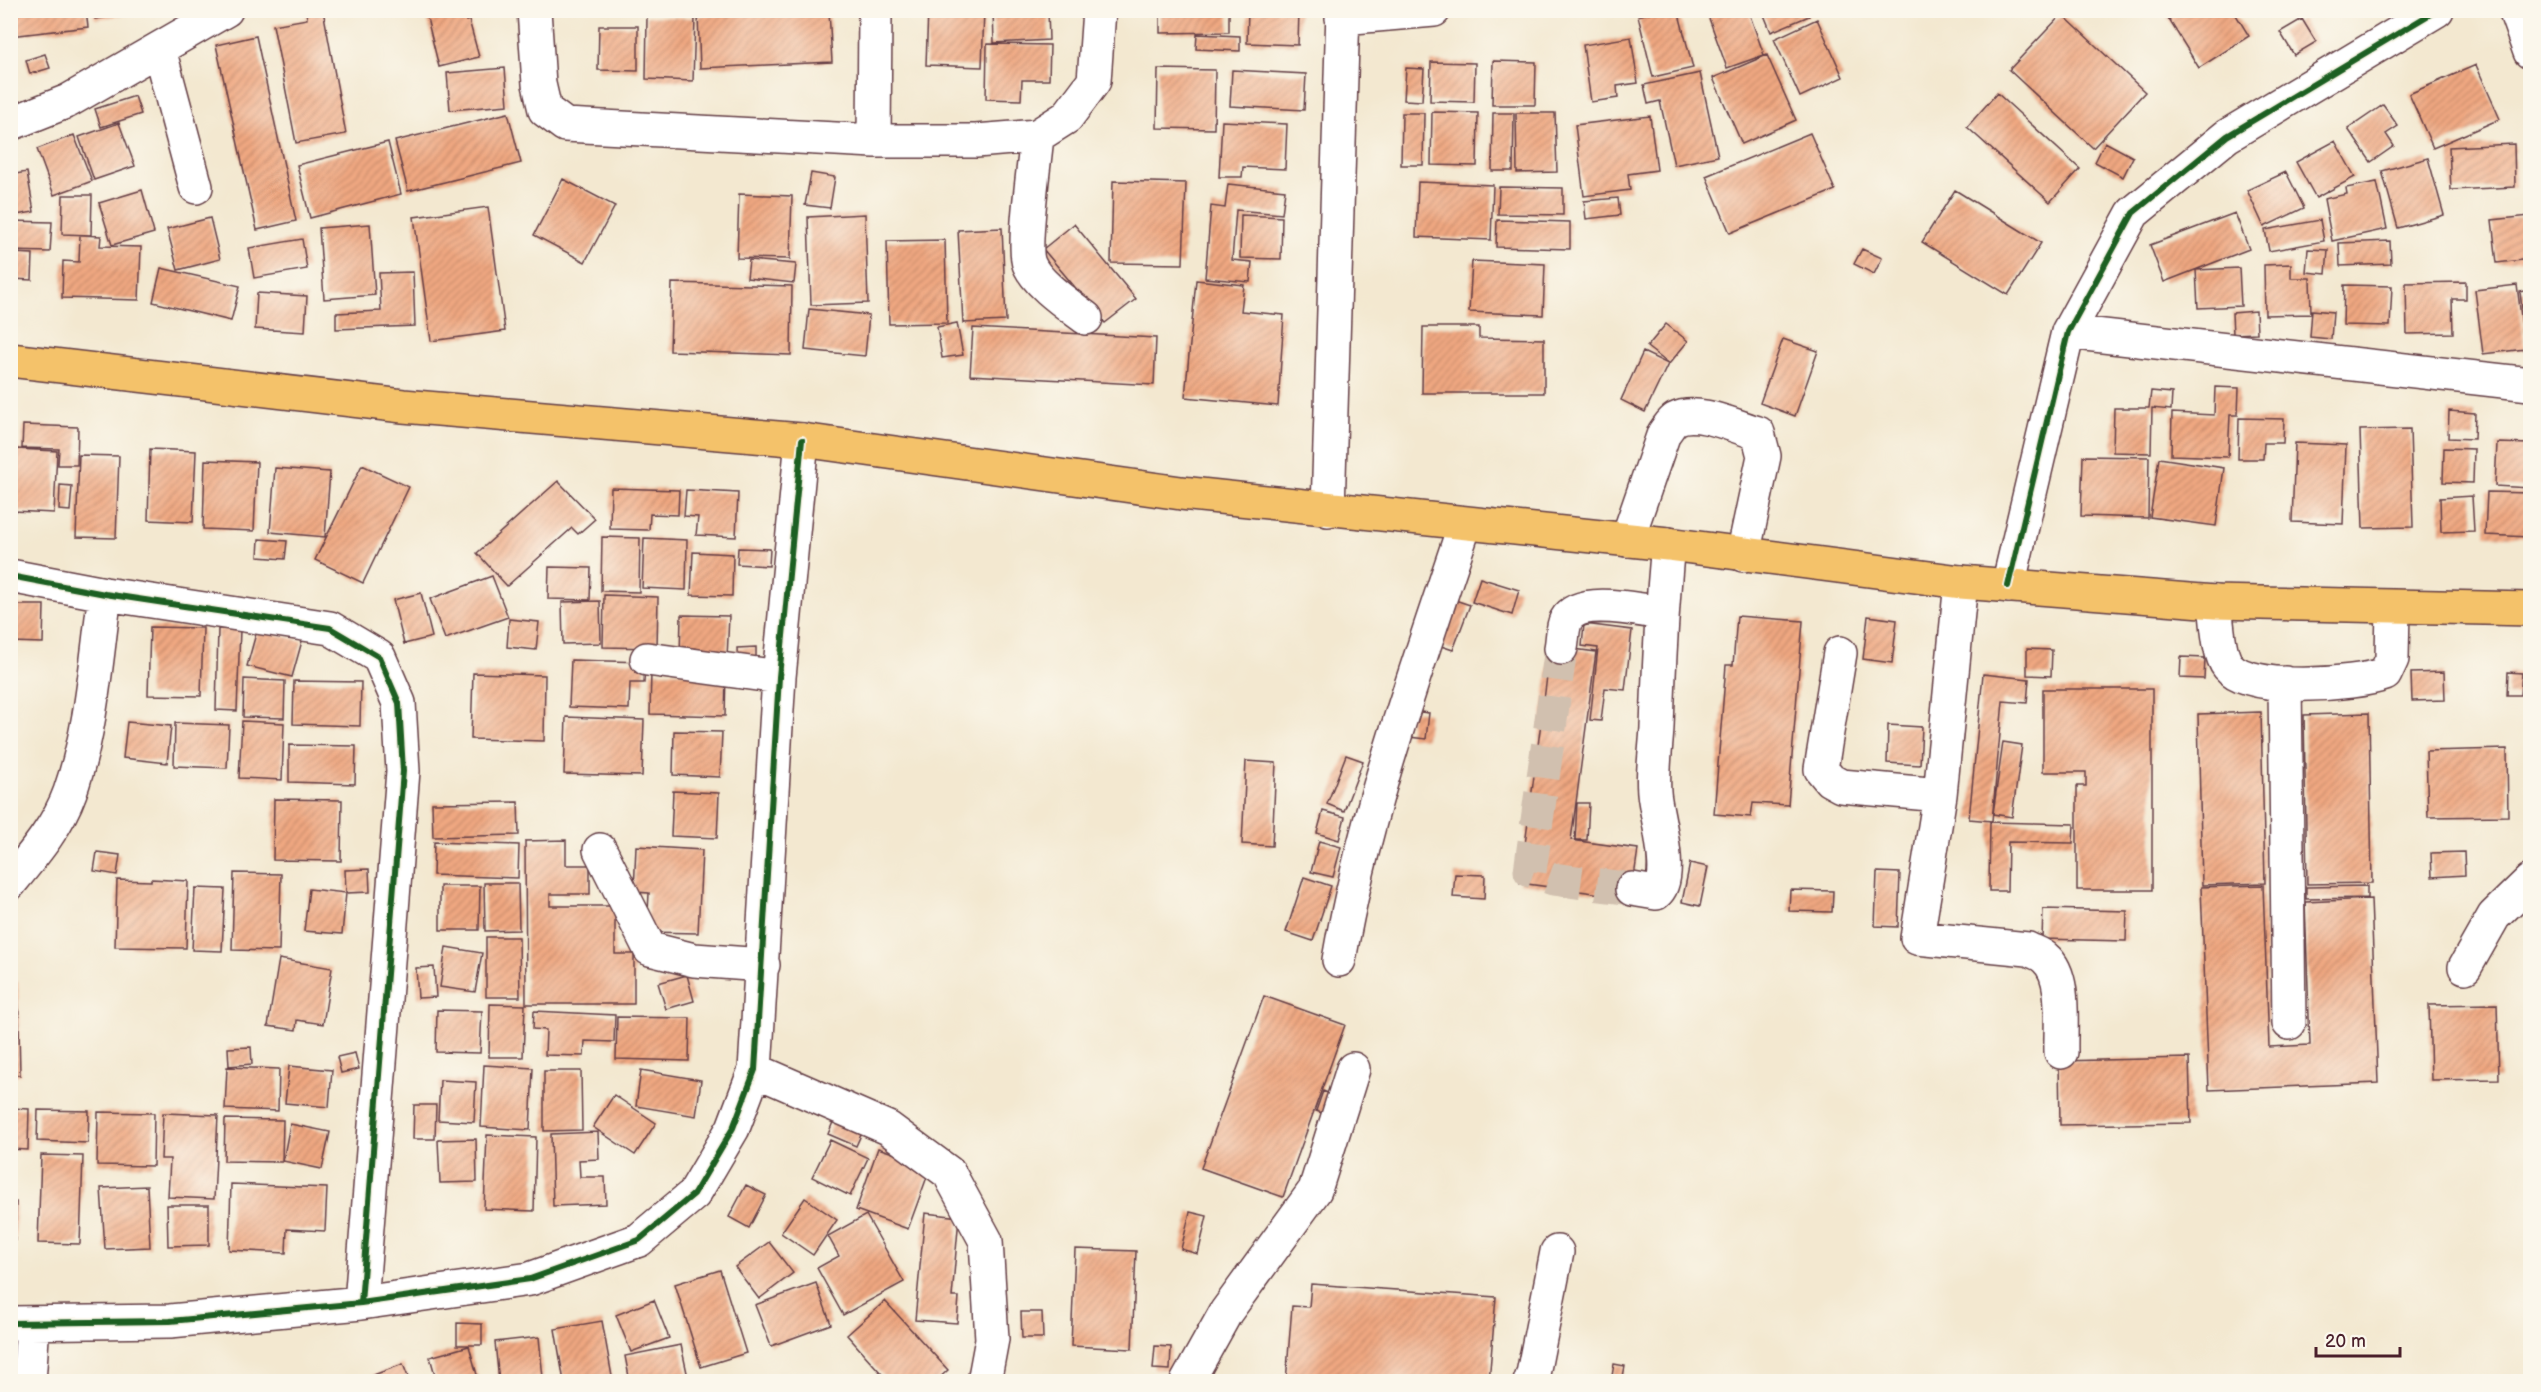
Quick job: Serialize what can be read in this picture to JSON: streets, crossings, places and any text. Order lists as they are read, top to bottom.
{
  "scale_bar": "20 m"
}
